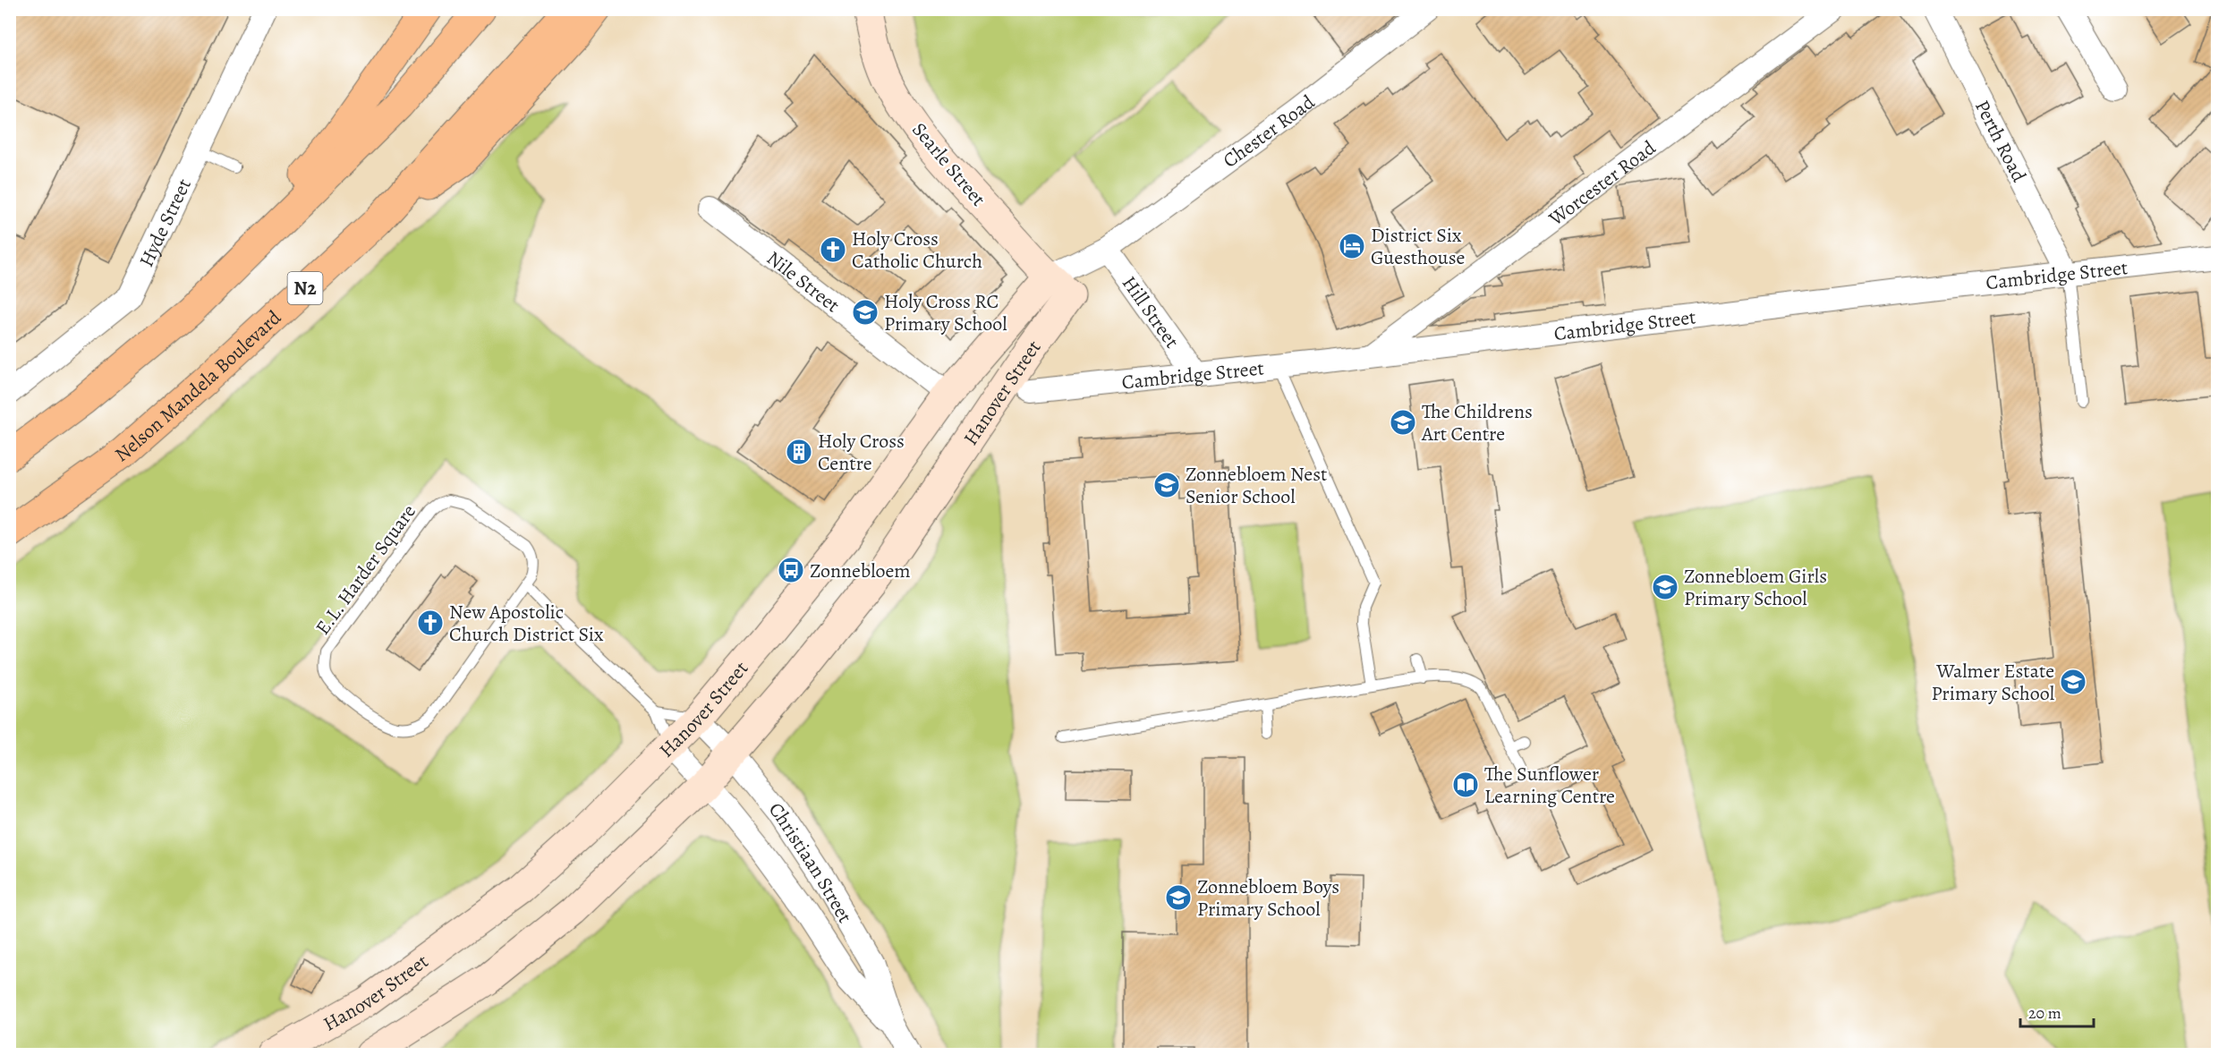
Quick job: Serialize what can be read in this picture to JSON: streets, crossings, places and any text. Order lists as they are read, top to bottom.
{
  "streets": {
    "highway": ["N2", "Nelson Mandela Boulevard"],
    "street": [
      "Chester Road",
      "Perth Road",
      "Searle Street",
      "Worcester Road",
      "Hyde Street",
      "Cambridge Street",
      "Nile Street",
      "Hill Street",
      "Hanover Street",
      "Christiaan Street"
    ],
    "lane": ["E.L. Harder Square"]
  },
  "crossings": [
    ["Chester Road", "Searle Street"],
    ["Chester Road", "Hill Street"],
    ["Chester Road", "Hanover Street"],
    ["Perth Road", "Cambridge Street"],
    ["Searle Street", "Hanover Street"],
    ["Worcester Road", "Cambridge Street"],
    ["Cambridge Street", "Hill Street"],
    ["Nile Street", "Hanover Street"],
    ["Hanover Street", "Christiaan Street"]
  ],
  "places": {
    "hotel": ["District Six Guesthouse"],
    "church": ["Holy Cross Catholic Church", "New Apostolic Church District Six"],
    "school or university": [
      "Holy Cross RC Primary School",
      "The Childrens Art Centre",
      "Zonnebloem Nest Senior School",
      "Zonnebloem Girls Primary School",
      "Walmer Estate Primary School",
      "Zonnebloem Boys Primary School"
    ],
    "building": ["Holy Cross Centre"],
    "bus stop": ["Zonnebloem"],
    "library": ["The Sunflower Learning Centre"]
  },
  "scale_bar": "20 m"
}
